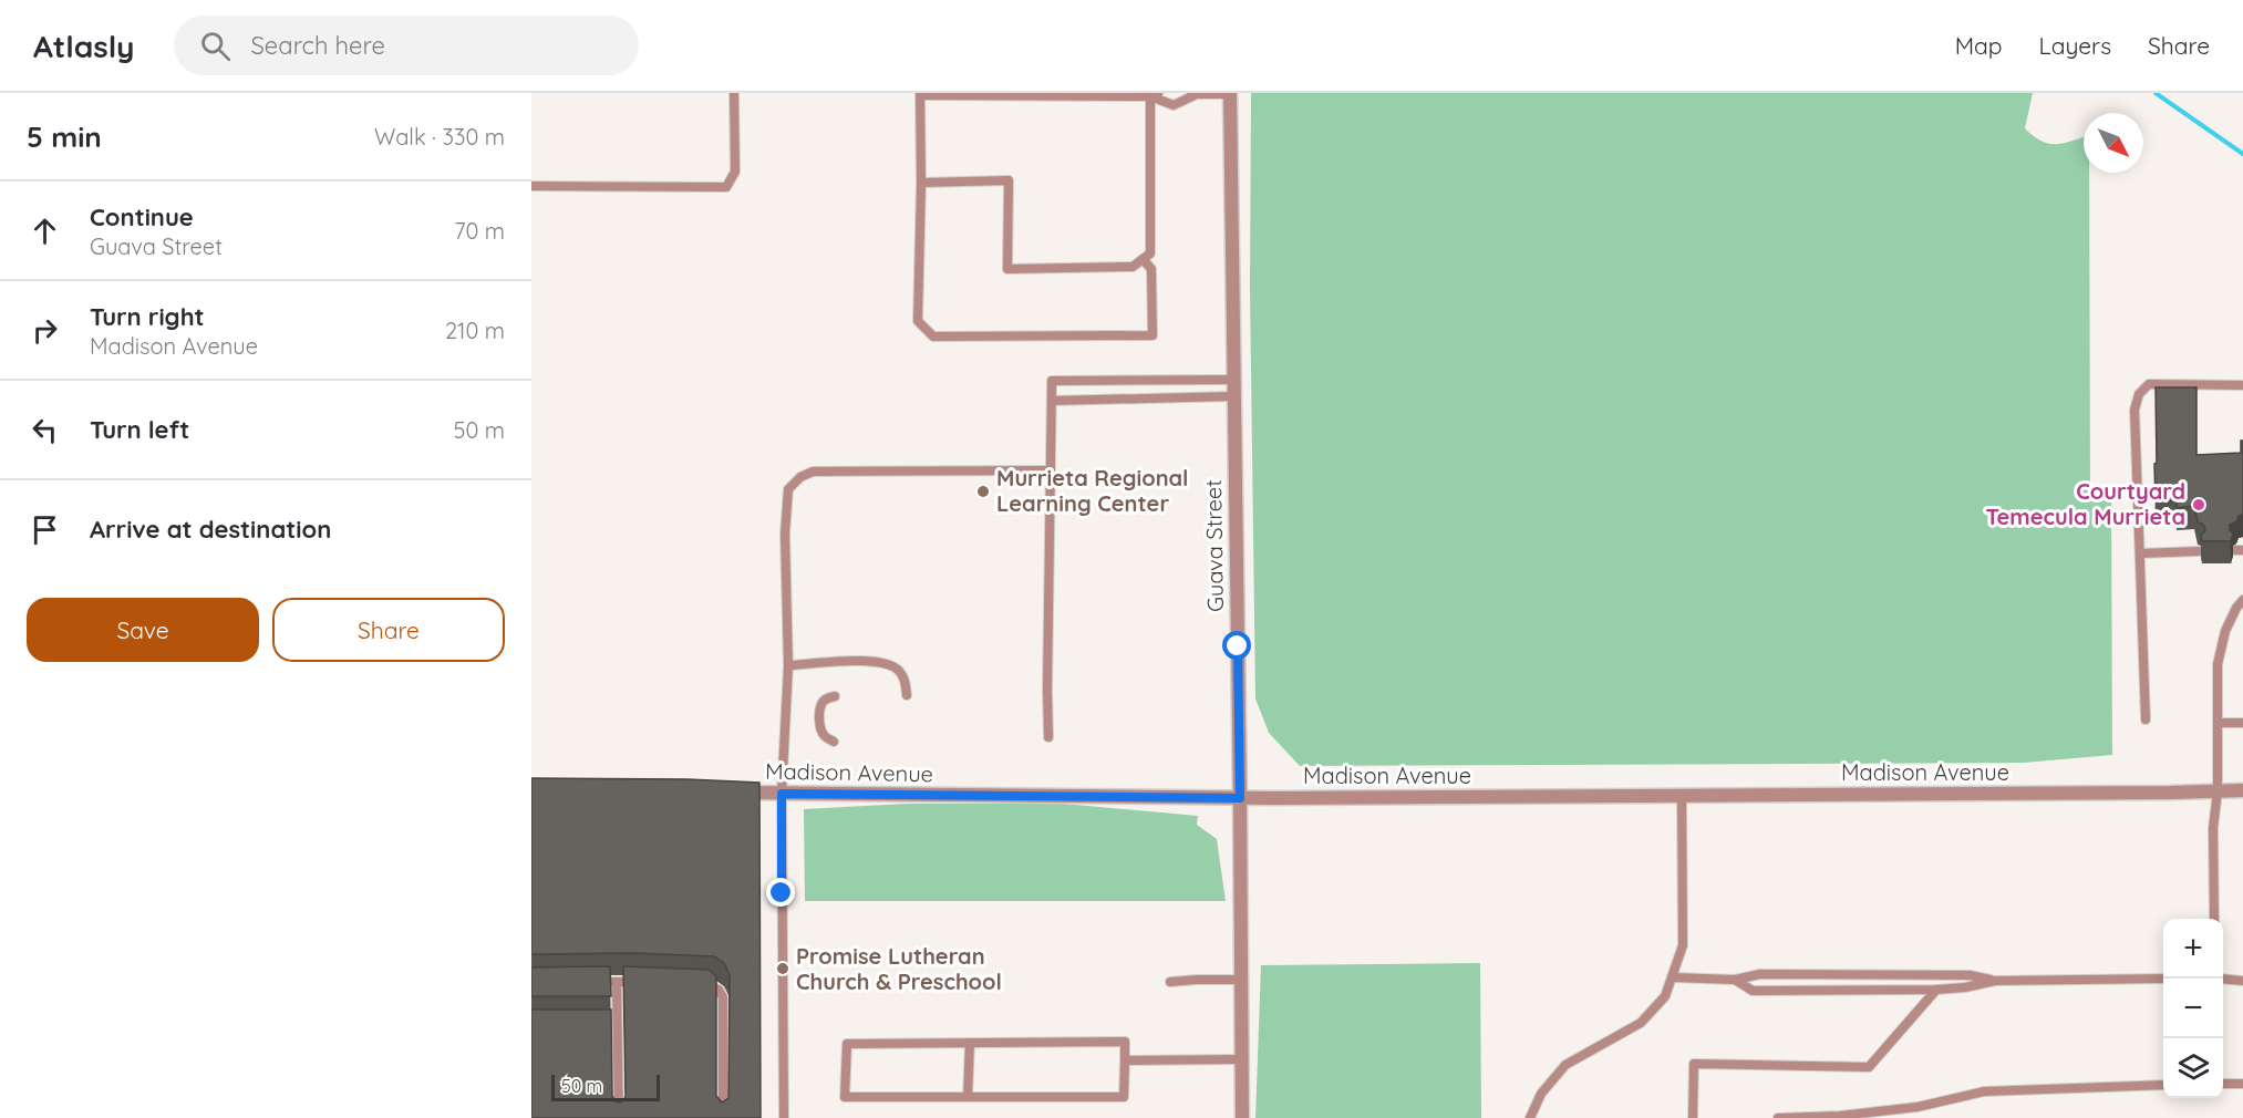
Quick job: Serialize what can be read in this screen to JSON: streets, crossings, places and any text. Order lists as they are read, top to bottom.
{
  "streets": {
    "street": ["Guava Street", "Madison Avenue"]
  },
  "crossings": [
    ["Guava Street", "Madison Avenue"]
  ],
  "places": ["Murrieta Regional Learning Center", "Courtyard Temecula Murrieta", "Promise Lutheran Church & Preschool"],
  "scale_bar": "50 m",
  "north": "bottom right",
  "page": {
    "header": "Atlasly",
    "search": "Search here",
    "nav": ["Map", "Layers", "Share"],
    "heading": ["5 min", "Walk · 330 m"],
    "list": [
      ["Continue", "Guava Street", "70 m"],
      ["Turn right", "Madison Avenue", "210 m"],
      ["Turn left", "50 m"],
      "Arrive at destination"
    ],
    "buttons": ["Save", "Share"],
    "map_buttons": ["+", "−"],
    "scale": "50 m"
  }
}
